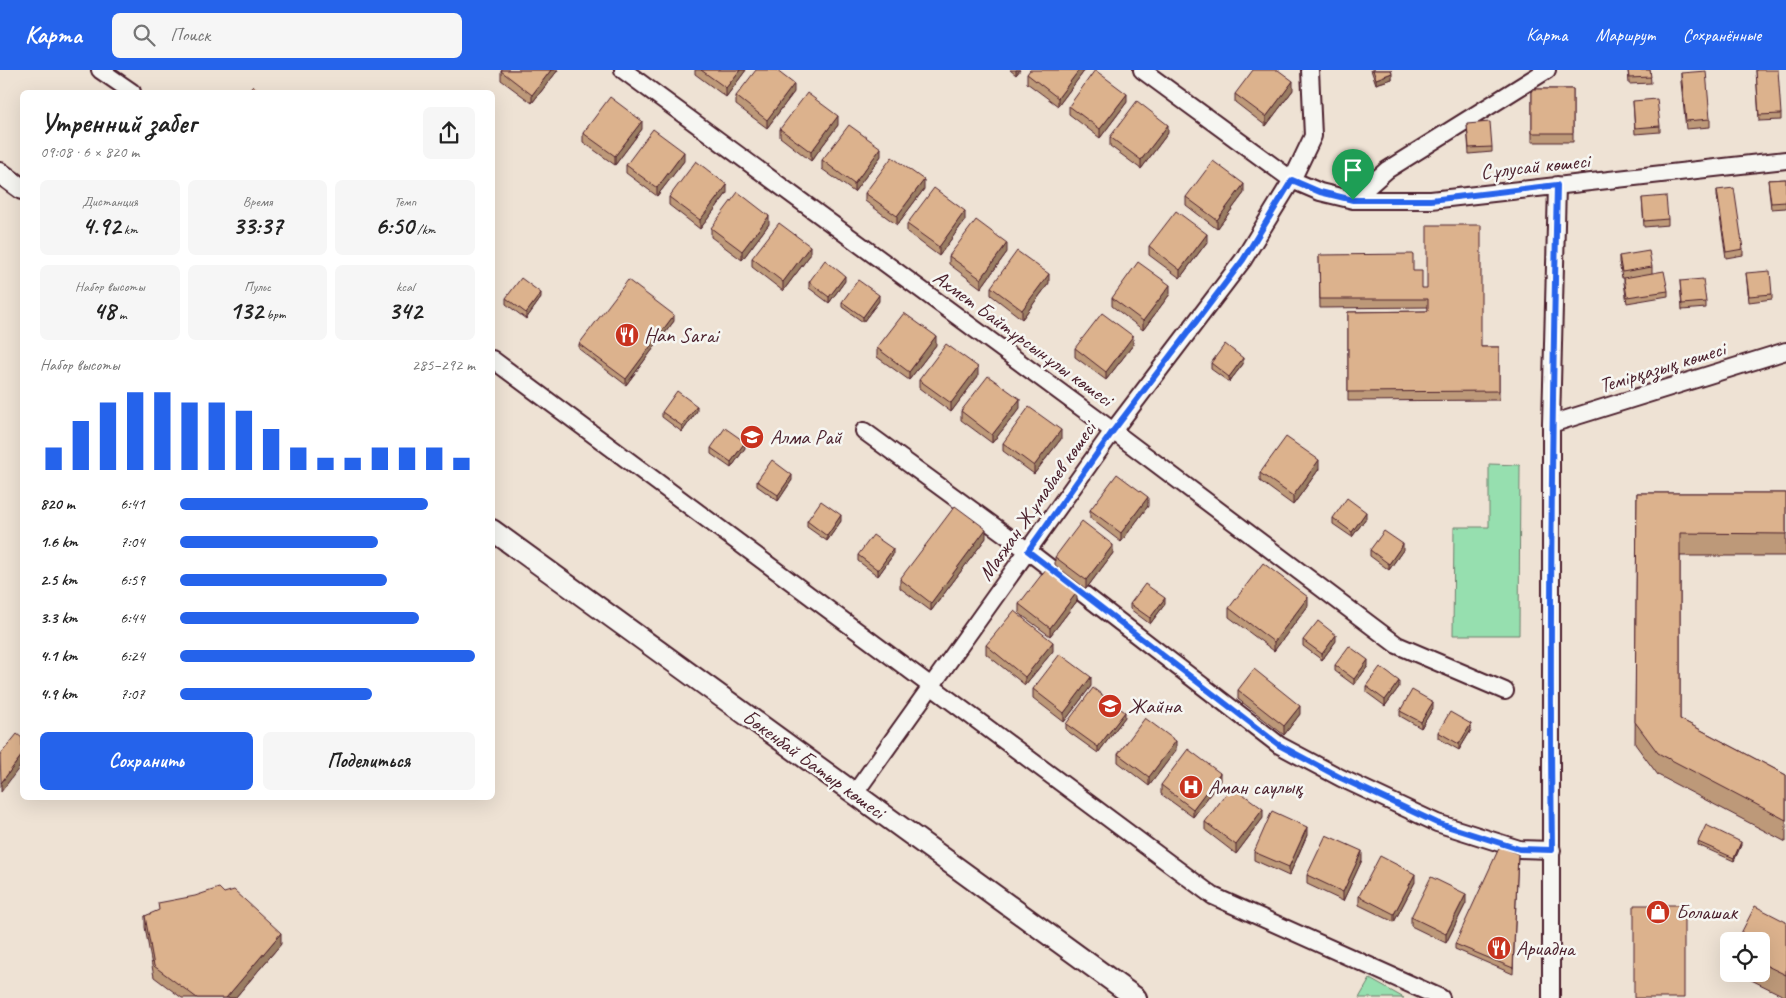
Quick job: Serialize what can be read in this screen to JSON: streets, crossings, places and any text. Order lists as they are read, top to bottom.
{
  "streets": {
    "main road": ["Бөкенбай Батыр көшесі"],
    "street": [
      "Сұлусай көшесі",
      "Ахмет Байтұрсынұлы көшесі",
      "Темірқазық көшесі",
      "Мағжан Жұмабаев көшесі"
    ]
  },
  "crossings": [
    ["Сұлусай көшесі", "Мағжан Жұмабаев көшесі"],
    ["Ахмет Байтұрсынұлы көшесі", "Мағжан Жұмабаев көшесі"],
    ["Мағжан Жұмабаев көшесі", "Бөкенбай Батыр көшесі"]
  ],
  "places": {
    "restaurant": ["Han Sarai", "Ариадна"],
    "school or university": ["Алма Рай", "Жайна"],
    "hospital": ["Аман саулық"],
    "shop": ["Болашак"]
  },
  "page": {
    "header": "Карта",
    "search": "Поиск",
    "nav": ["Карта", "Маршрут", "Сохранённые"],
    "heading": ["Утренний забег", "09:08 · 6 × 820 m"],
    "stats": [
      ["Дистанция", "4.92 km"],
      ["Время", "33:37"],
      ["Темп", "6:50 /km"],
      ["Набор высоты", "48 m"],
      ["Пульс", "132 bpm"],
      ["kcal", "342"]
    ],
    "chart": ["Набор высоты", "285–292 m"],
    "list": [
      {
        "name": "820 m",
        "note": "6:41"
      },
      {
        "name": "1.6 km",
        "note": "7:04"
      },
      {
        "name": "2.5 km",
        "note": "6:59"
      },
      {
        "name": "3.3 km",
        "note": "6:44"
      },
      {
        "name": "4.1 km",
        "note": "6:24"
      },
      {
        "name": "4.9 km",
        "note": "7:07"
      }
    ],
    "buttons": ["Сохранить", "Поделиться"]
  }
}
